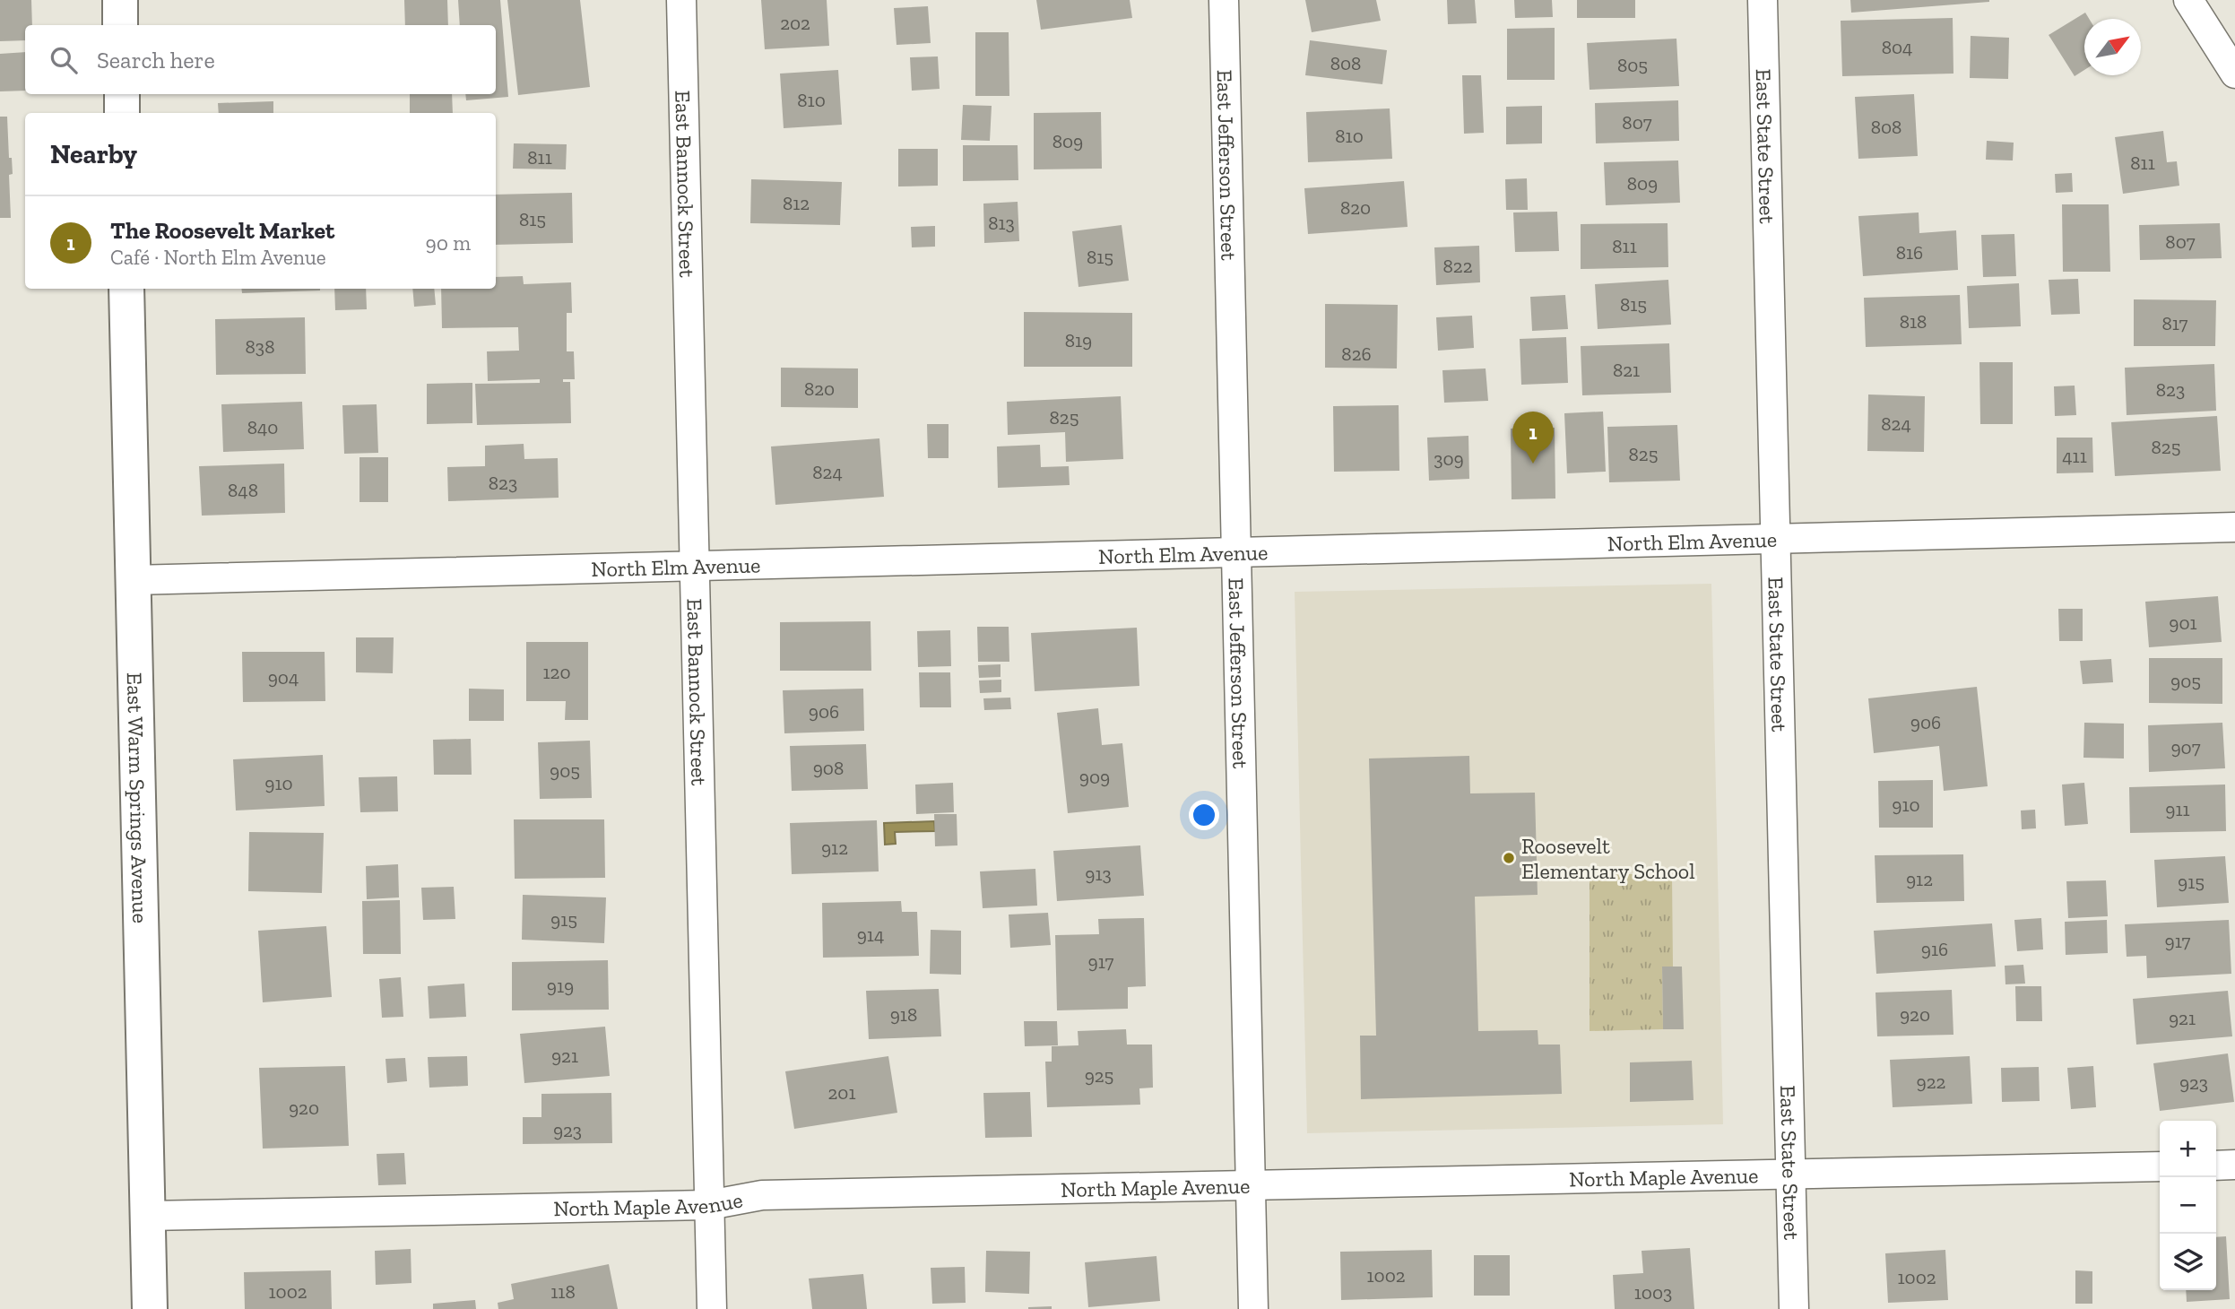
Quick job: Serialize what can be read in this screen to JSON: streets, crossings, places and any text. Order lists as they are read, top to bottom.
{
  "streets": {
    "street": [
      "East State Street",
      "East Jefferson Street",
      "East Bannock Street",
      "North Elm Avenue",
      "East Warm Springs Avenue",
      "North Maple Avenue"
    ]
  },
  "crossings": [
    ["East State Street", "North Elm Avenue"],
    ["East State Street", "North Maple Avenue"],
    ["East Jefferson Street", "North Elm Avenue"],
    ["East Jefferson Street", "North Maple Avenue"],
    ["East Bannock Street", "North Elm Avenue"],
    ["East Bannock Street", "North Maple Avenue"],
    ["North Elm Avenue", "East Warm Springs Avenue"],
    ["East Warm Springs Avenue", "North Maple Avenue"]
  ],
  "places": ["Roosevelt Elementary School"],
  "house_numbers": [
    "202",
    "804",
    "808",
    "805",
    "810",
    "807",
    "808",
    "810",
    "809",
    "811",
    "811",
    "809",
    "812",
    "820",
    "815",
    "813",
    "807",
    "811",
    "816",
    "815",
    "822",
    "815",
    "818",
    "817",
    "819",
    "838",
    "826",
    "821",
    "820",
    "823",
    "825",
    "824",
    "840",
    "825",
    "825",
    "411",
    "309",
    "824",
    "823",
    "848",
    "901",
    "120",
    "904",
    "905",
    "906",
    "906",
    "907",
    "908",
    "905",
    "909",
    "910",
    "910",
    "911",
    "912",
    "913",
    "912",
    "915",
    "915",
    "914",
    "917",
    "916",
    "917",
    "919",
    "918",
    "920",
    "921",
    "921",
    "925",
    "922",
    "923",
    "201",
    "920",
    "923",
    "1002",
    "1002",
    "1002",
    "118",
    "1003"
  ],
  "north": "top right",
  "page": {
    "search": "Search here",
    "heading": "Nearby",
    "list": [
      {
        "mark": "1",
        "name": "The Roosevelt Market",
        "note": "Café · North Elm Avenue",
        "value": "90 m"
      }
    ],
    "pins": "1",
    "map_buttons": ["+", "−"]
  }
}
